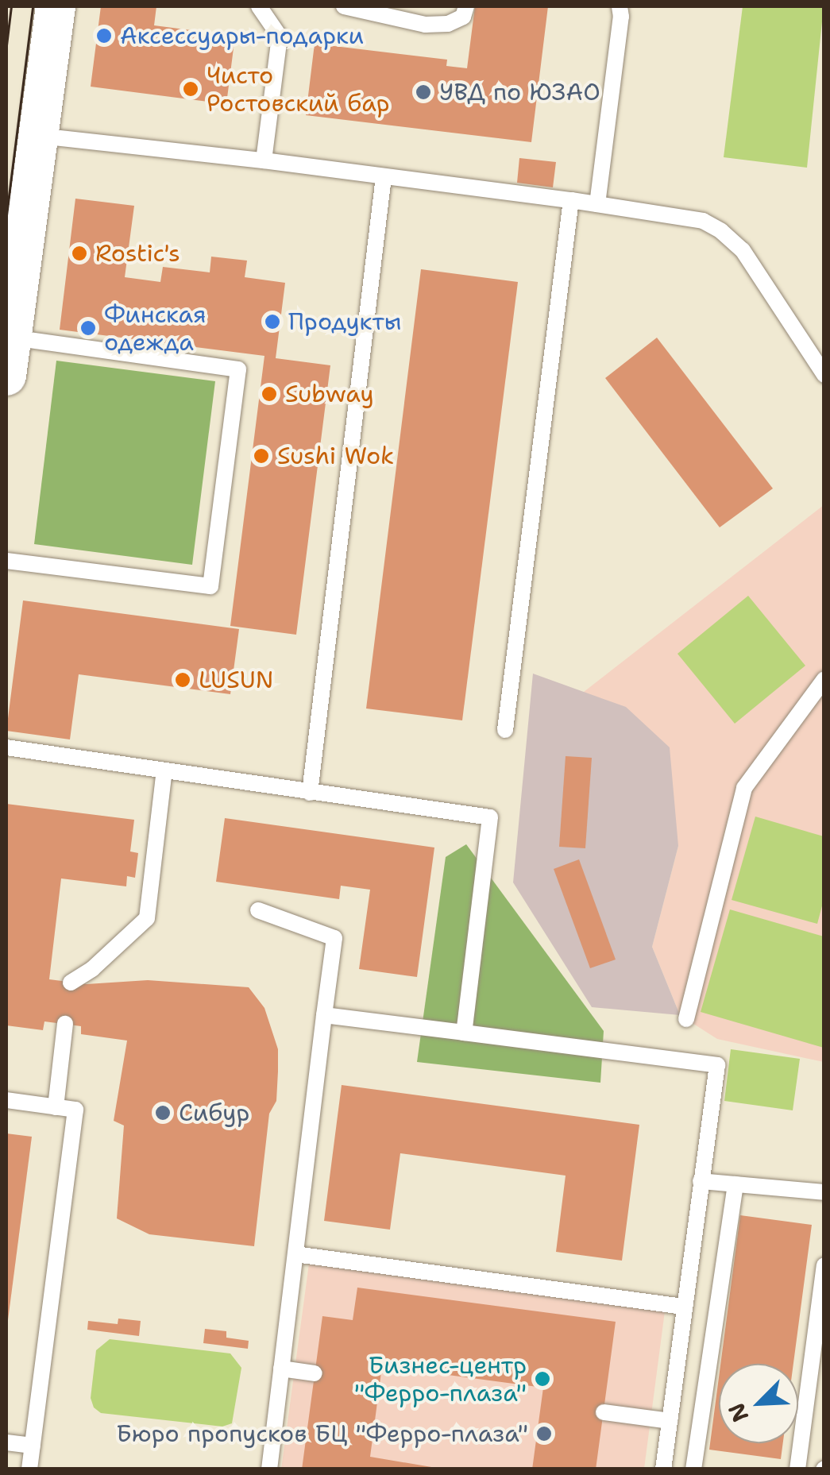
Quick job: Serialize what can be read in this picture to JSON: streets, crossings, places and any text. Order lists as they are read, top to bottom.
{
  "places": [
    "Аксессуары-подарки",
    "Чисто Ростовский бар",
    "УВД по ЮЗАО",
    "Rostic's",
    "Продукты",
    "Финская одежда",
    "Subway",
    "Sushi Wok",
    "LUSUN",
    "Сибур",
    "Бизнес-центр \"Ферро-плаза\"",
    "Бюро пропусков БЦ \"Ферро-плаза\""
  ],
  "north": "bottom left"
}
